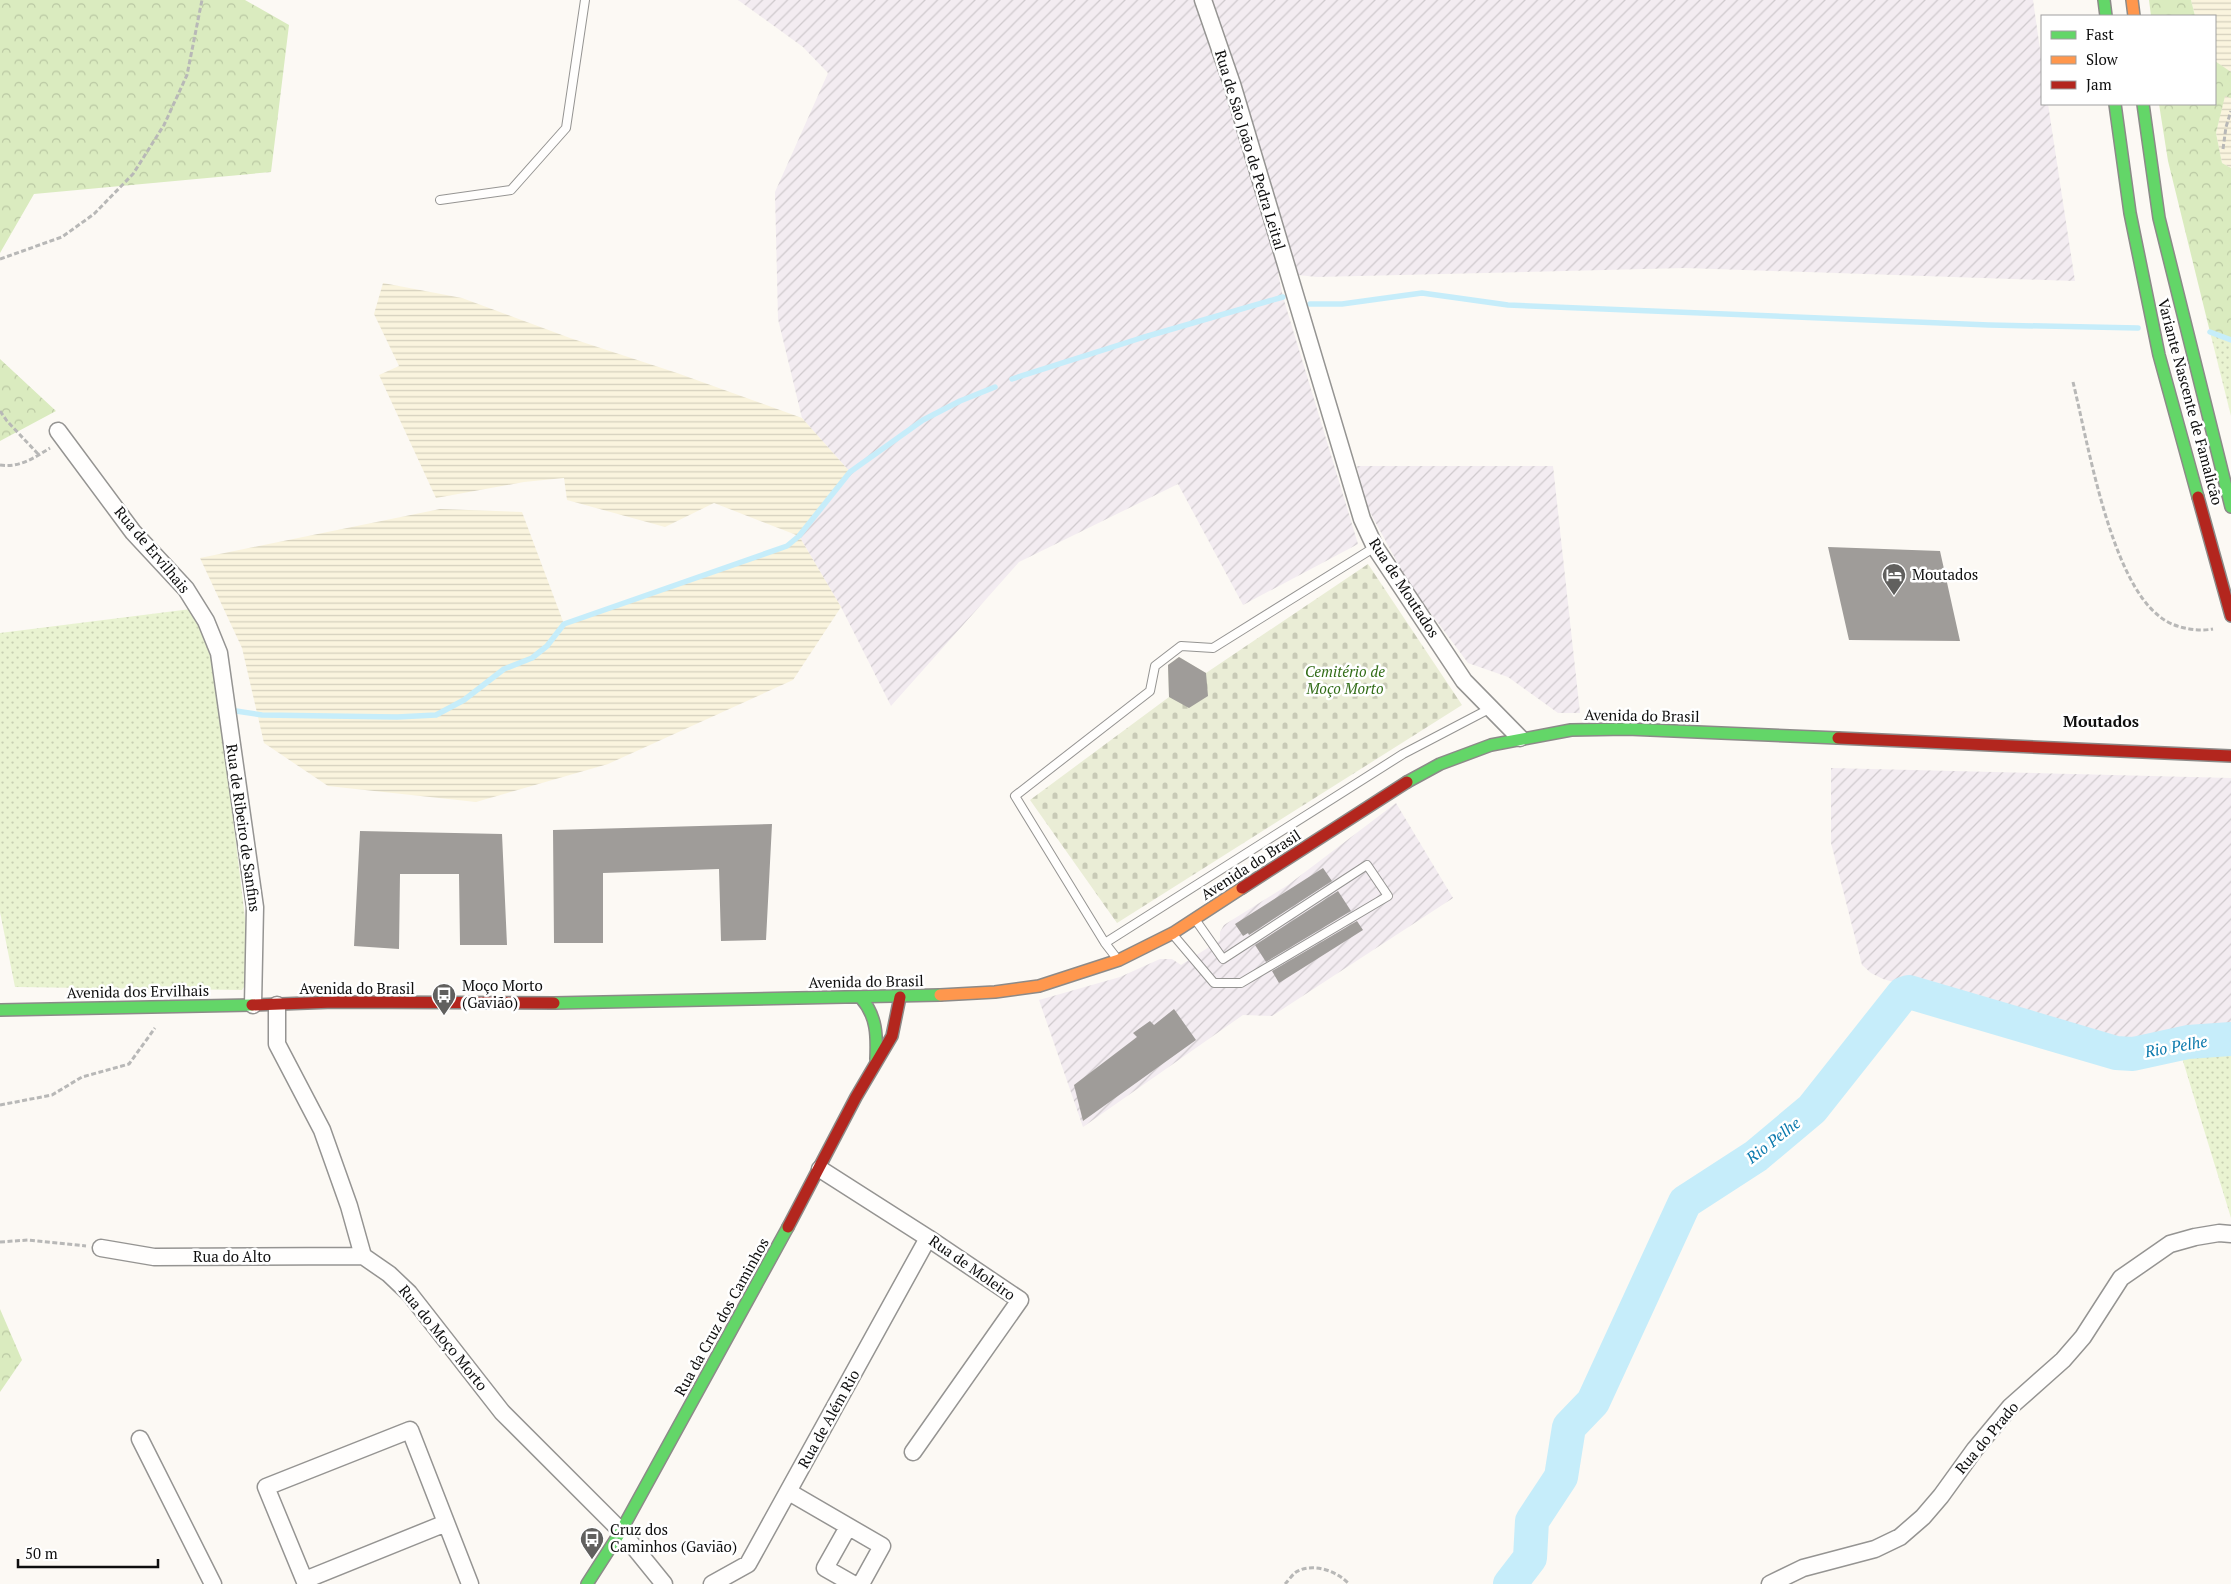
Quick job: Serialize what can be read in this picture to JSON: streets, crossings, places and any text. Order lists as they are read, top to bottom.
{
  "streets": {
    "main road": [
      "Variante Nascente de Famalicão",
      "Avenida do Brasil",
      "Avenida dos Ervilhais",
      "Rua da Cruz dos Caminhos"
    ],
    "street": [
      "Rua de São João de Pedra Leital",
      "Rua de Ervilhais",
      "Rua de Moutados",
      "Rua de Ribeiro de Sanfins",
      "Rua do Alto",
      "Rua de Moleiro",
      "Rua do Moço Morto",
      "Rua de Além Rio",
      "Rua do Prado"
    ]
  },
  "crossings": [
    ["Rua de São João de Pedra Leital", "Rua de Moutados"],
    ["Rua de Ervilhais", "Rua de Ribeiro de Sanfins"],
    ["Rua de Moutados", "Avenida do Brasil"],
    ["Avenida do Brasil", "Avenida dos Ervilhais"],
    ["Avenida do Brasil", "Rua da Cruz dos Caminhos"],
    ["Rua de Ribeiro de Sanfins", "Avenida dos Ervilhais"],
    ["Rua do Alto", "Rua do Moço Morto"],
    ["Rua de Moleiro", "Rua da Cruz dos Caminhos"],
    ["Rua de Moleiro", "Rua de Além Rio"],
    ["Rua da Cruz dos Caminhos", "Rua do Moço Morto"]
  ],
  "districts": ["Moutados"],
  "water": ["Rio Pelhe"],
  "parks": ["Cemitério de Moço Morto"],
  "places": {
    "hotel": ["Moutados"],
    "bus stop": ["Moço Morto (Gavião)", "Cruz dos Caminhos (Gavião)"]
  },
  "legend": ["Fast", "Slow", "Jam"],
  "scale_bar": "50 m"
}
